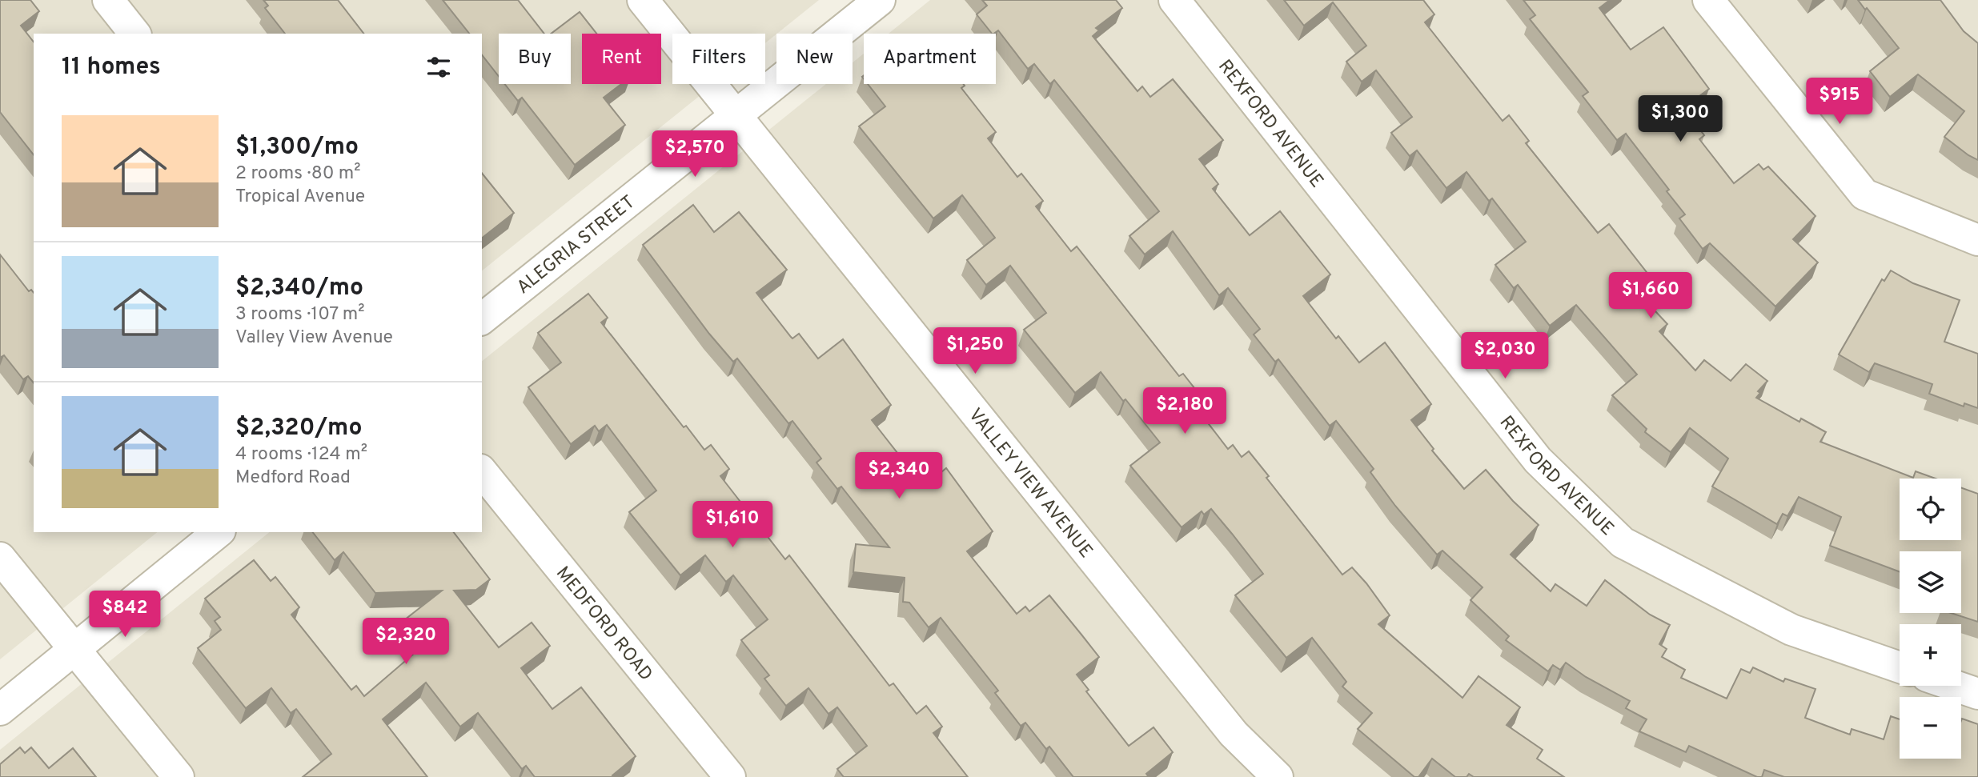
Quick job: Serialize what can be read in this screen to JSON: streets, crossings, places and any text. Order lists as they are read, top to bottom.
{
  "streets": {
    "street": [
      "REXFORD AVENUE",
      "ALEGRIA STREET",
      "VALLEY VIEW AVENUE",
      "MEDFORD ROAD"
    ]
  },
  "crossings": [
    ["ALEGRIA STREET", "VALLEY VIEW AVENUE"]
  ],
  "page": {
    "chip": [
      "Buy",
      "Rent",
      "Filters",
      "New",
      "Apartment"
    ],
    "heading": "11 homes",
    "price": [
      "$915",
      "$1,300",
      "$2,570",
      "$1,660",
      "$1,250",
      "$2,030",
      "$2,180",
      "$2,340",
      "$1,610",
      "$842",
      "$2,320"
    ],
    "list": [
      {
        "name": "$1,300/mo",
        "note": "2 rooms · 80 m² · Tropical Avenue"
      },
      {
        "name": "$2,340/mo",
        "note": "3 rooms · 107 m² · Valley View Avenue"
      },
      {
        "name": "$2,320/mo",
        "note": "4 rooms · 124 m² · Medford Road"
      }
    ],
    "map_buttons": ["+", "−"]
  }
}
